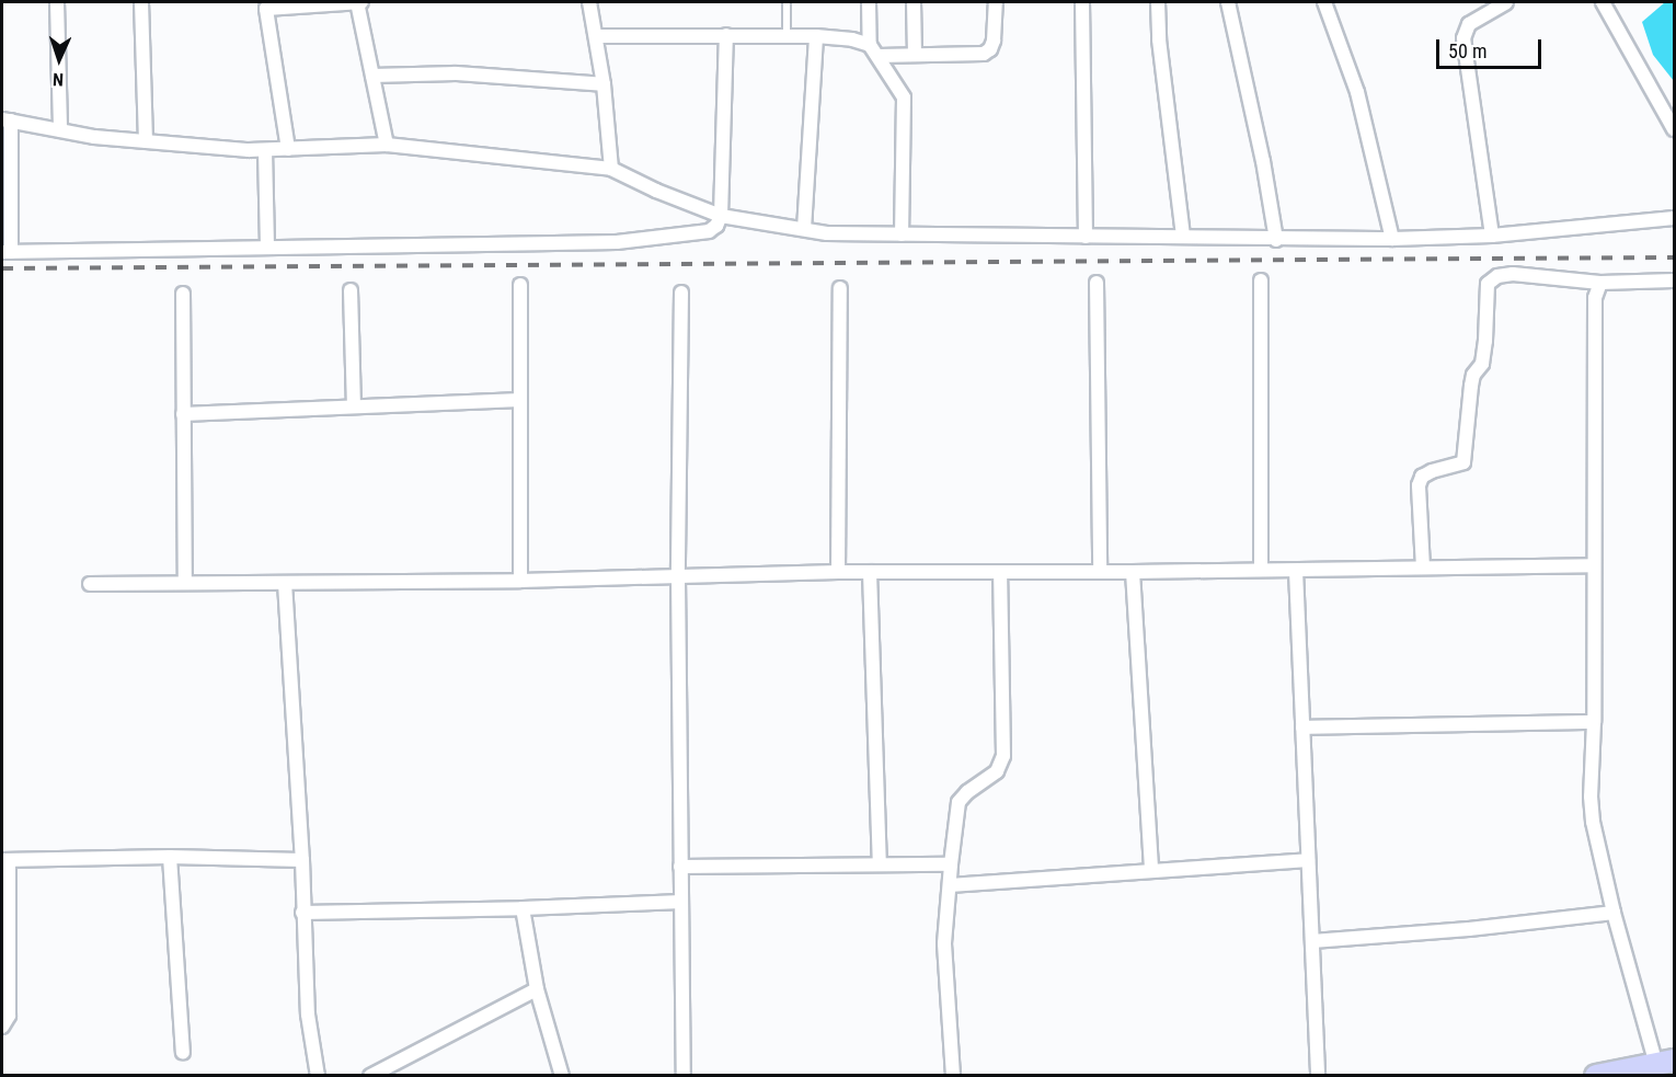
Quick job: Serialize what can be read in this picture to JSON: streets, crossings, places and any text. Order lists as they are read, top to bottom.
{
  "scale_bar": "50 m",
  "north": "bottom"
}
